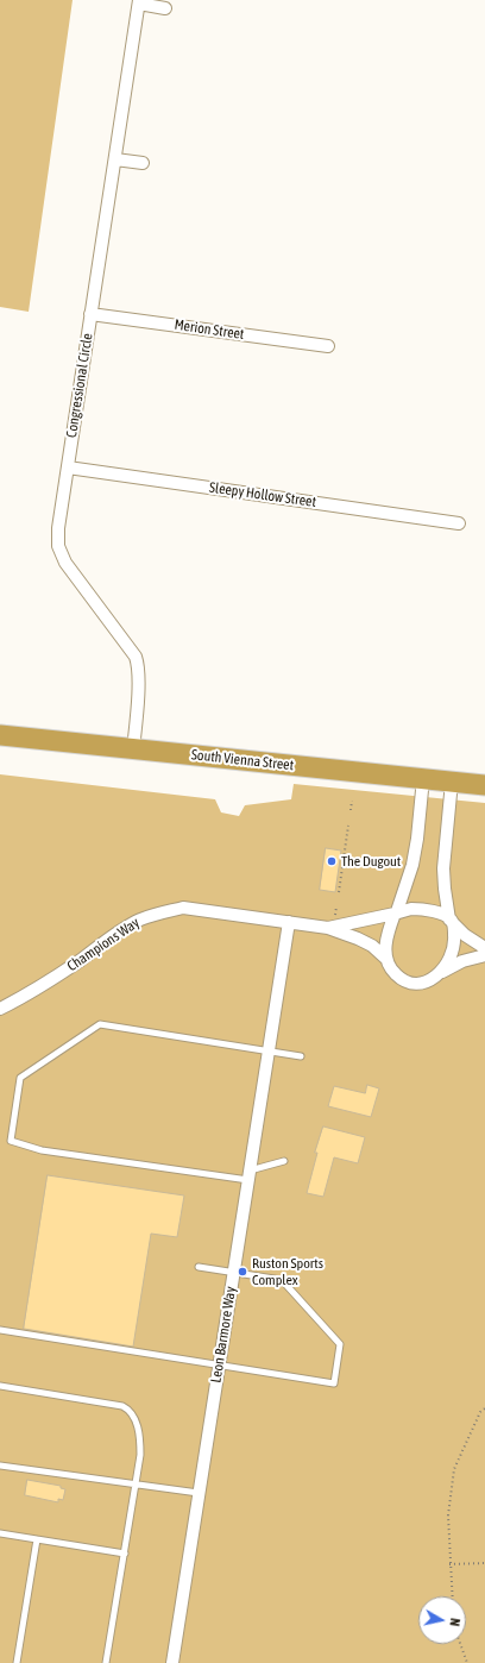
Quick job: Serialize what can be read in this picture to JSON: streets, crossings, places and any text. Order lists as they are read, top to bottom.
{
  "streets": {
    "highway": ["South Vienna Street"],
    "street": [
      "Merion Street",
      "Congressional Circle",
      "Sleepy Hollow Street",
      "Champions Way",
      "Leon Barmore Way"
    ]
  },
  "crossings": [
    ["Merion Street", "Congressional Circle"],
    ["Congressional Circle", "Sleepy Hollow Street"],
    ["Congressional Circle", "South Vienna Street"],
    ["Champions Way", "Leon Barmore Way"]
  ],
  "places": ["The Dugout", "Ruston Sports Complex"],
  "north": "right"
}
